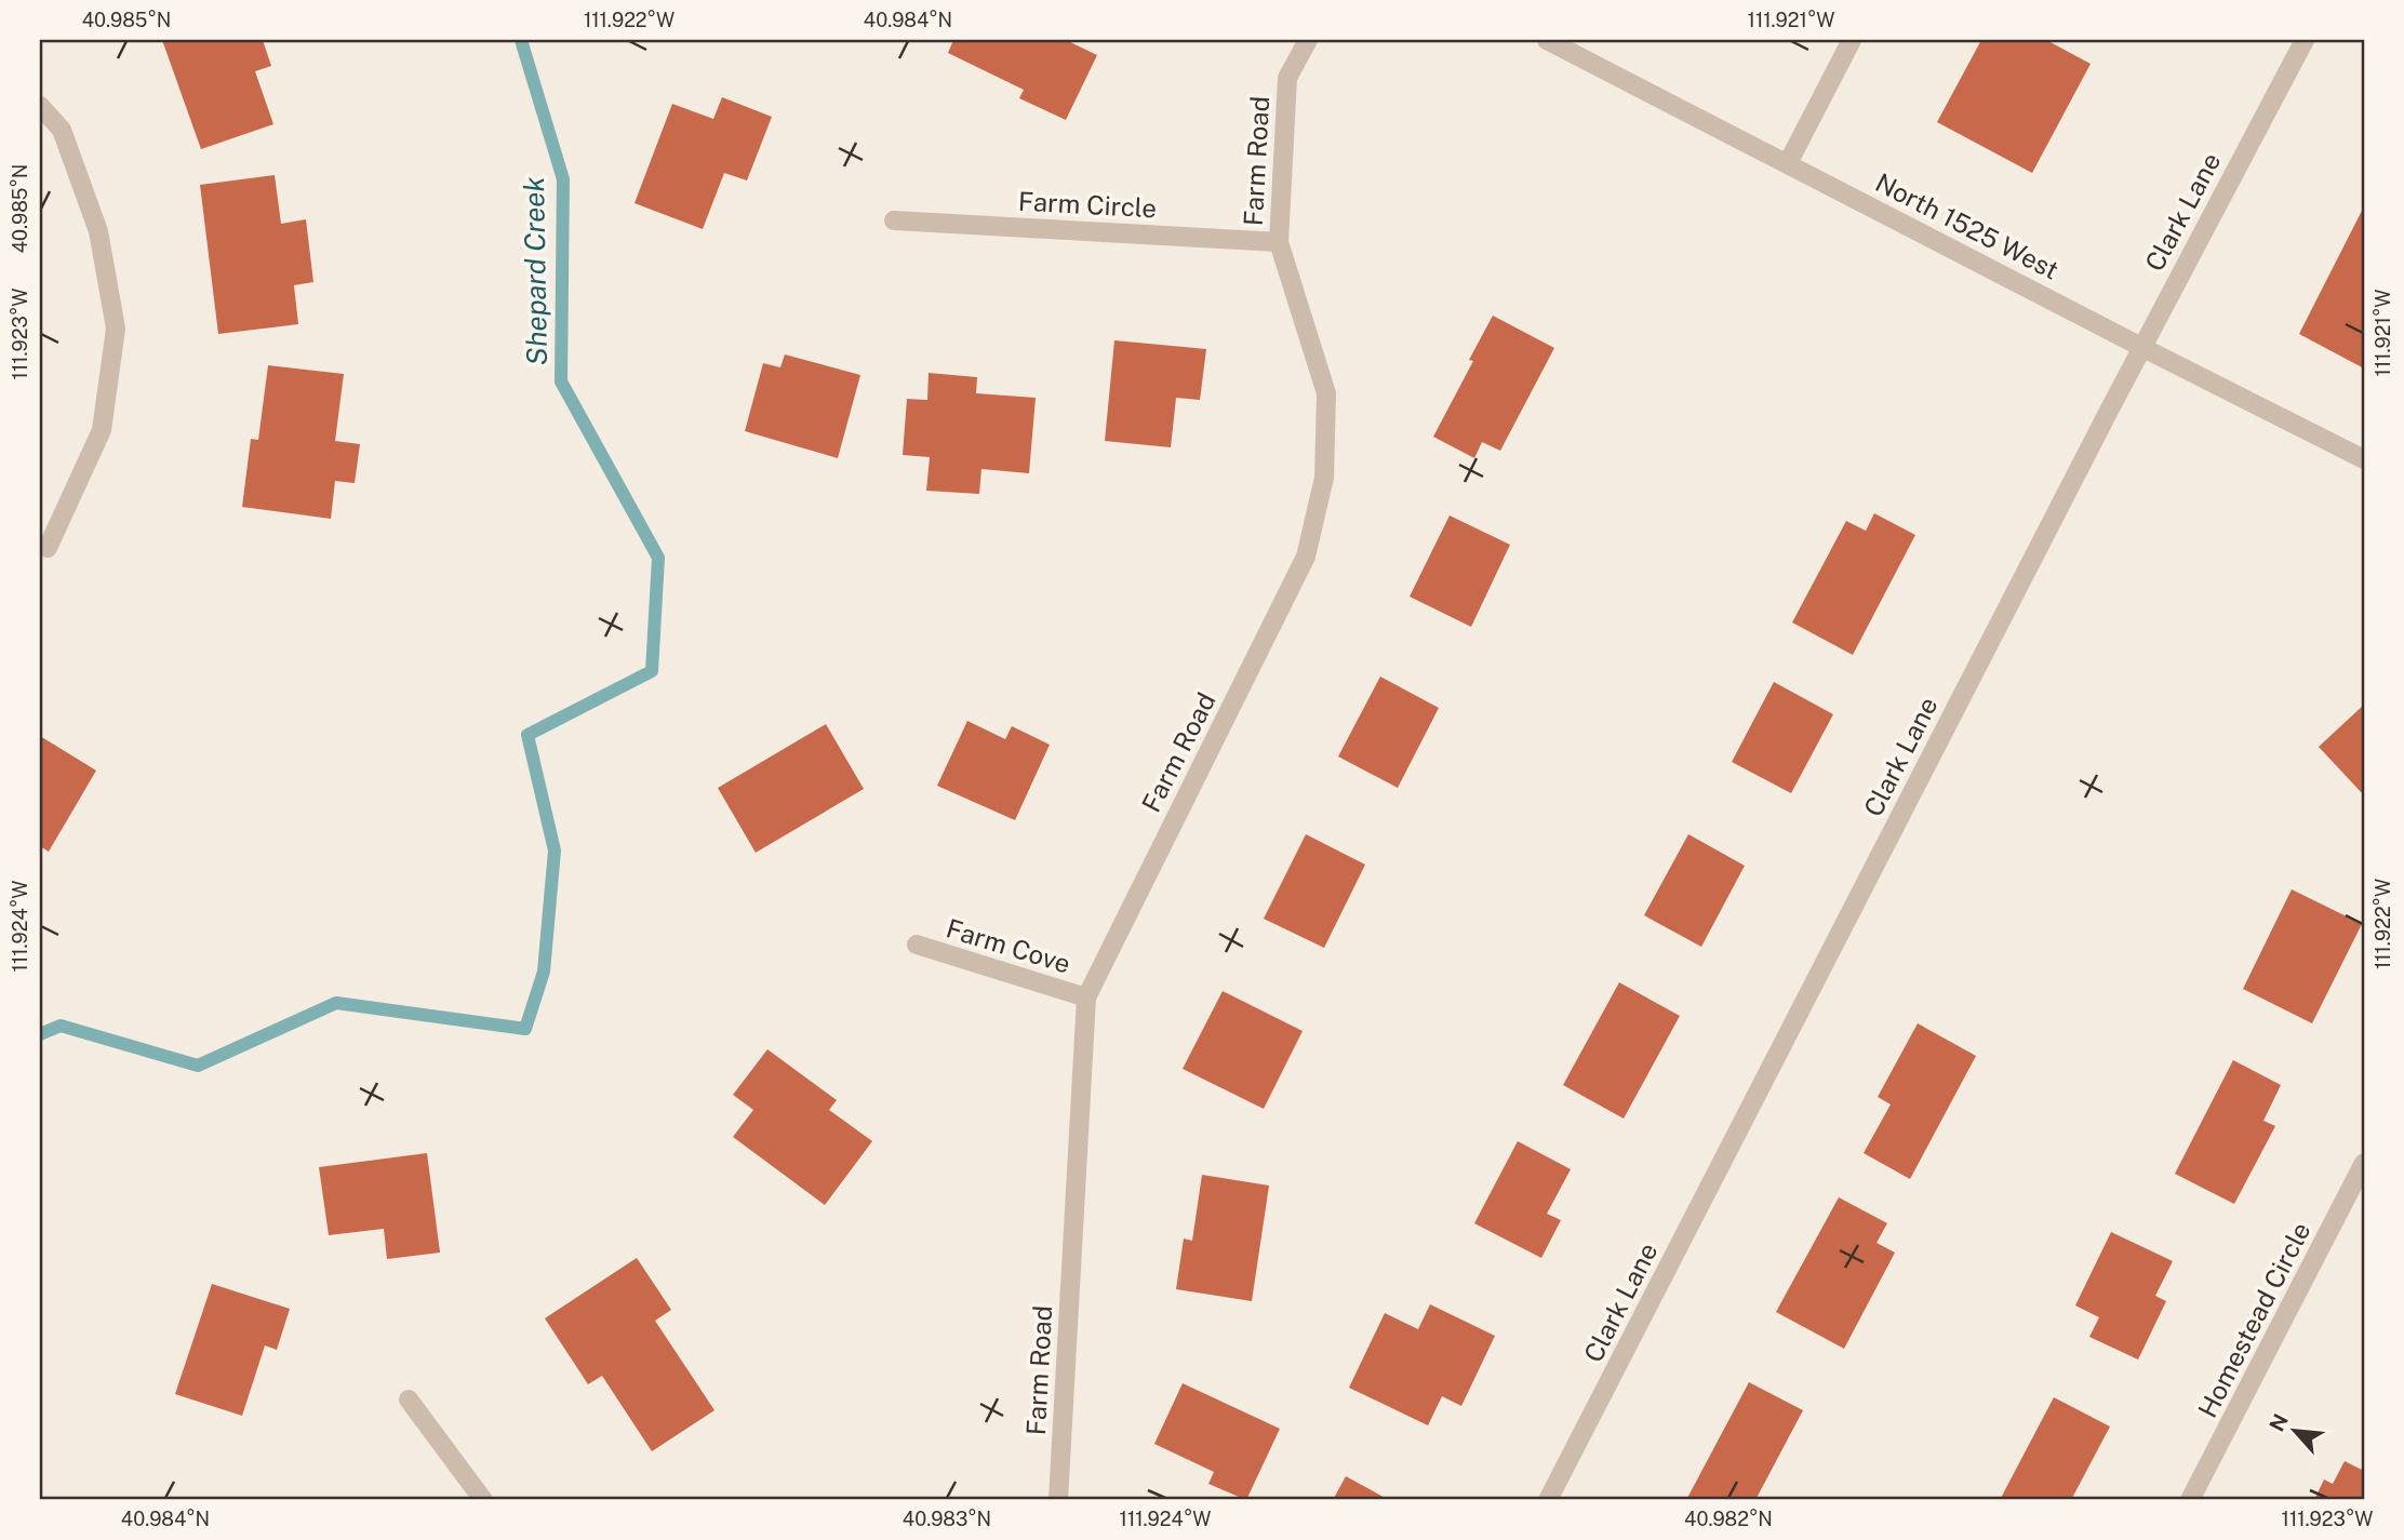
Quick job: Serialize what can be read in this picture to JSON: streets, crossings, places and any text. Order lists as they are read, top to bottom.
{
  "streets": {
    "street": [
      "Farm Road",
      "Farm Circle",
      "Clark Lane",
      "North 1525 West",
      "Farm Cove",
      "Homestead Circle"
    ]
  },
  "crossings": [
    ["Farm Road", "Farm Circle"],
    ["Farm Road", "Farm Cove"],
    ["Clark Lane", "North 1525 West"]
  ],
  "water": ["Shepard Creek"],
  "north": "top left",
  "coordinates": [
    "40.985°N",
    "111.922°W",
    "40.984°N",
    "111.921°W",
    "111.923°W",
    "111.924°W",
    "40.983°N",
    "40.982°N"
  ]
}
